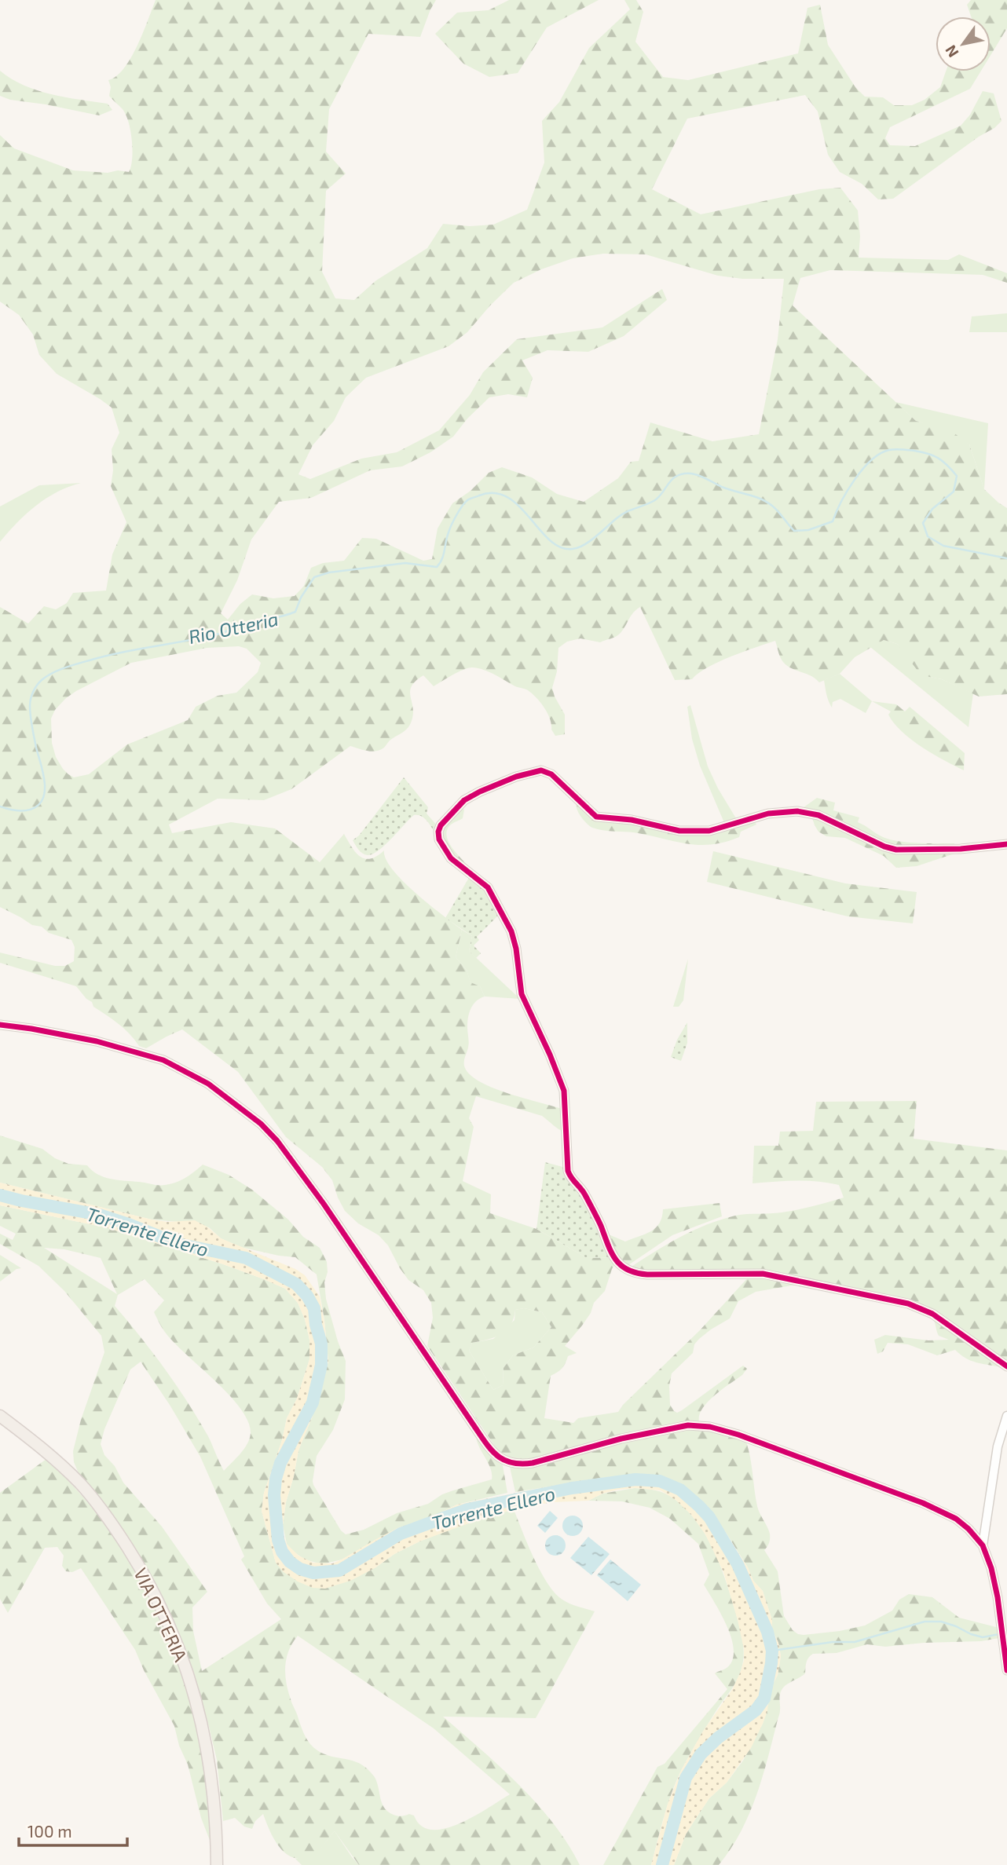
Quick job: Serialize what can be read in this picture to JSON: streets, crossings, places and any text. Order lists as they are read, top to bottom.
{
  "streets": {
    "main road": ["VIA OTTERIA"]
  },
  "water": ["Rio Otteria", "Torrente Ellero"],
  "scale_bar": "100 m",
  "north": "bottom left"
}
